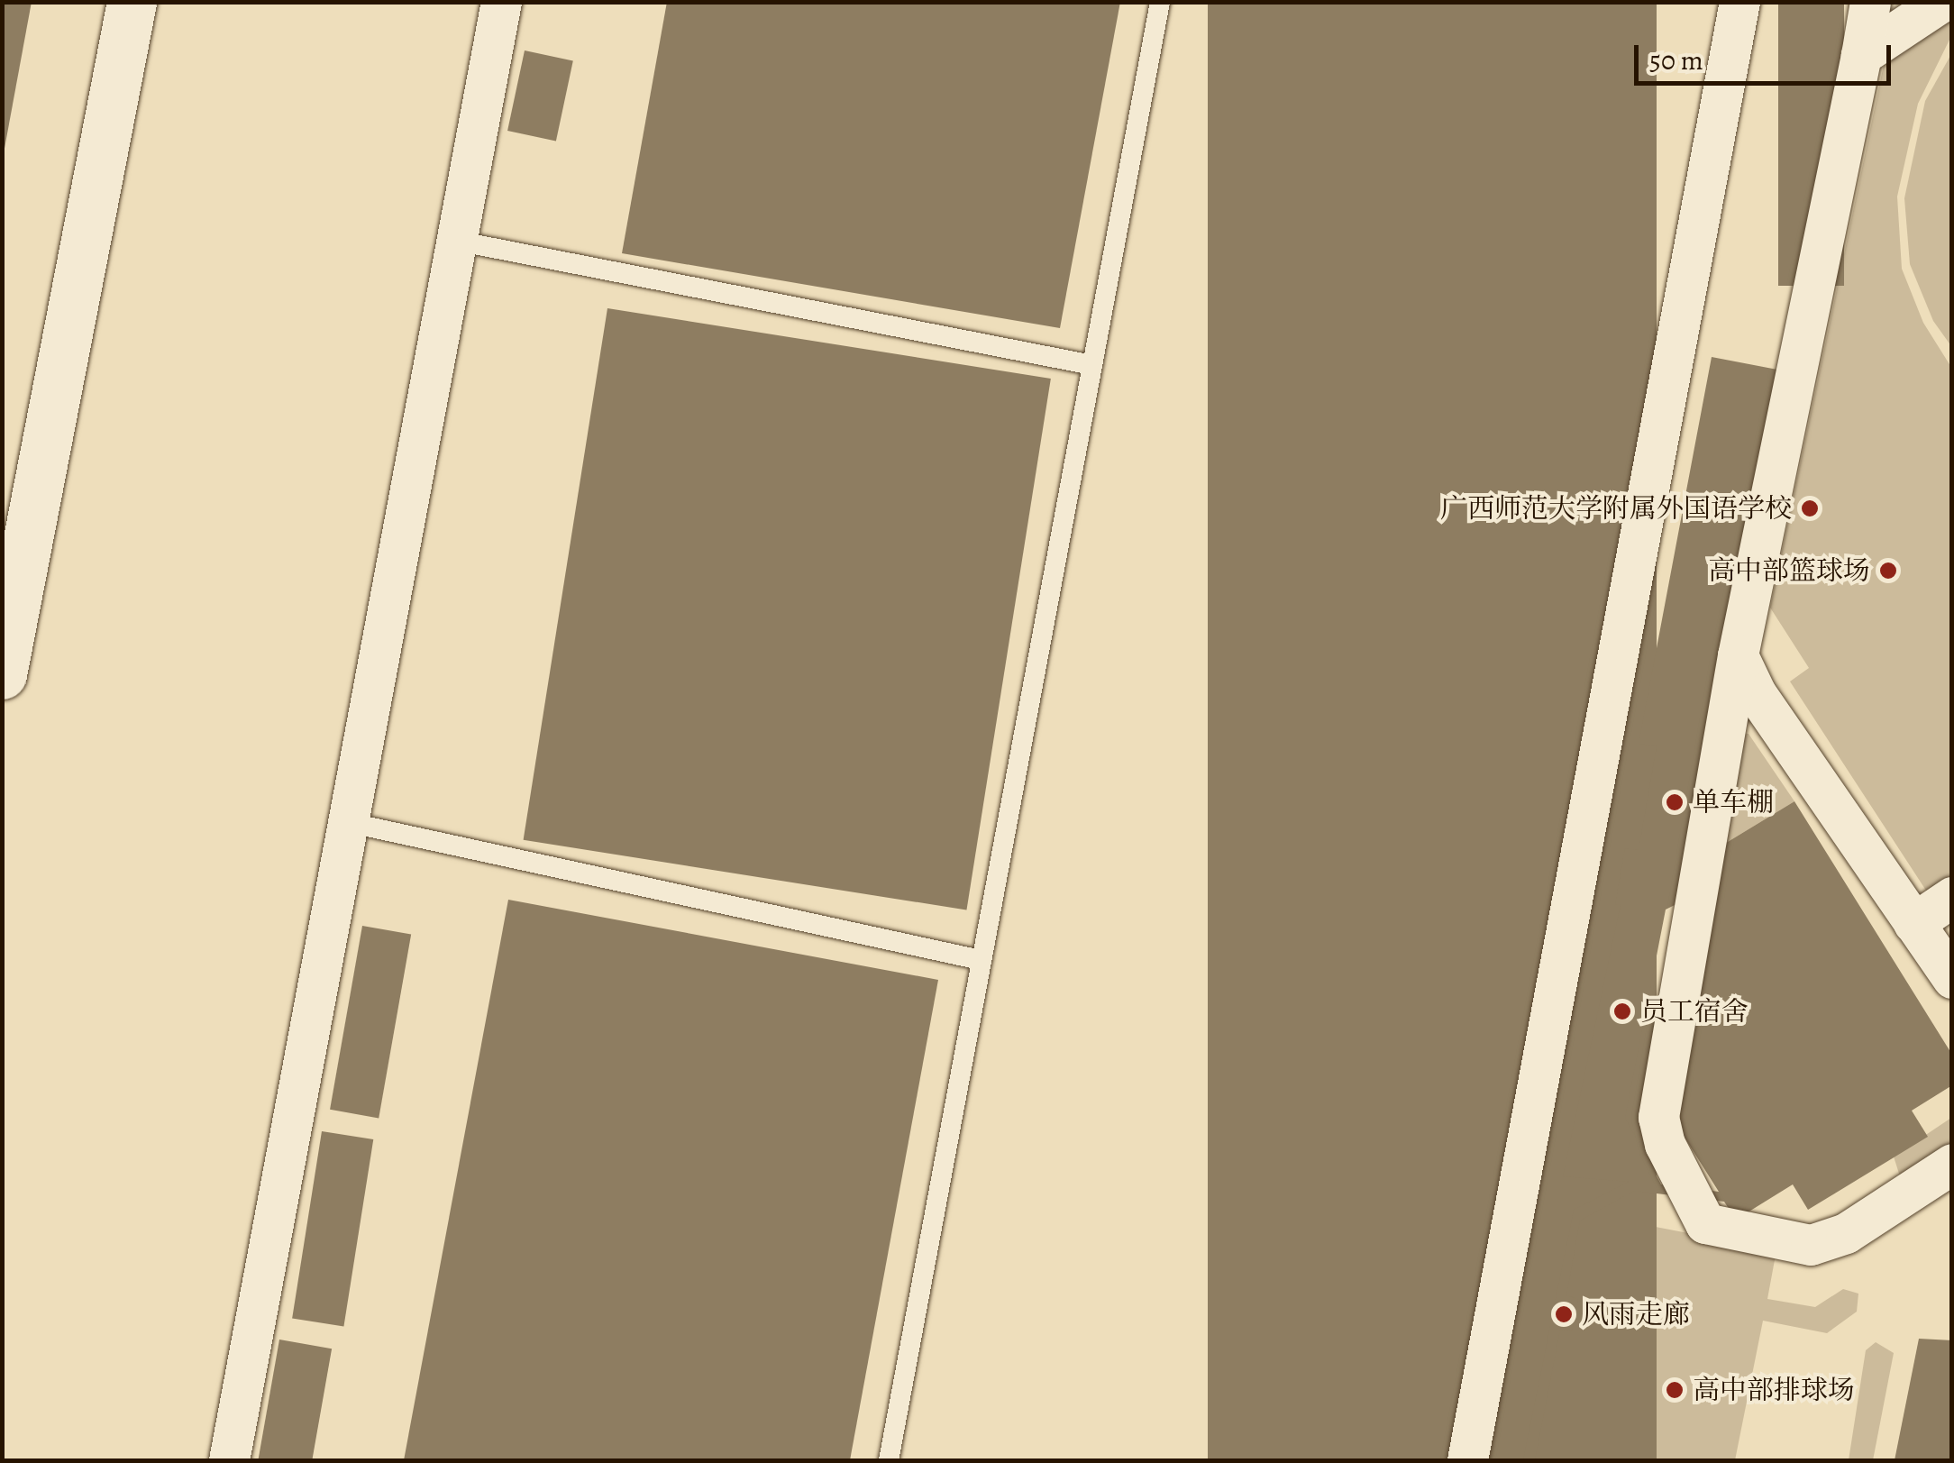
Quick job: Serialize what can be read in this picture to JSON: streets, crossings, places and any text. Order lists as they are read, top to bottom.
{
  "places": [
    "广西师范大学附属外国语学校",
    "高中部篮球场",
    "单车棚",
    "员工宿舍",
    "风雨走廊",
    "高中部排球场"
  ],
  "scale_bar": "50 m"
}
